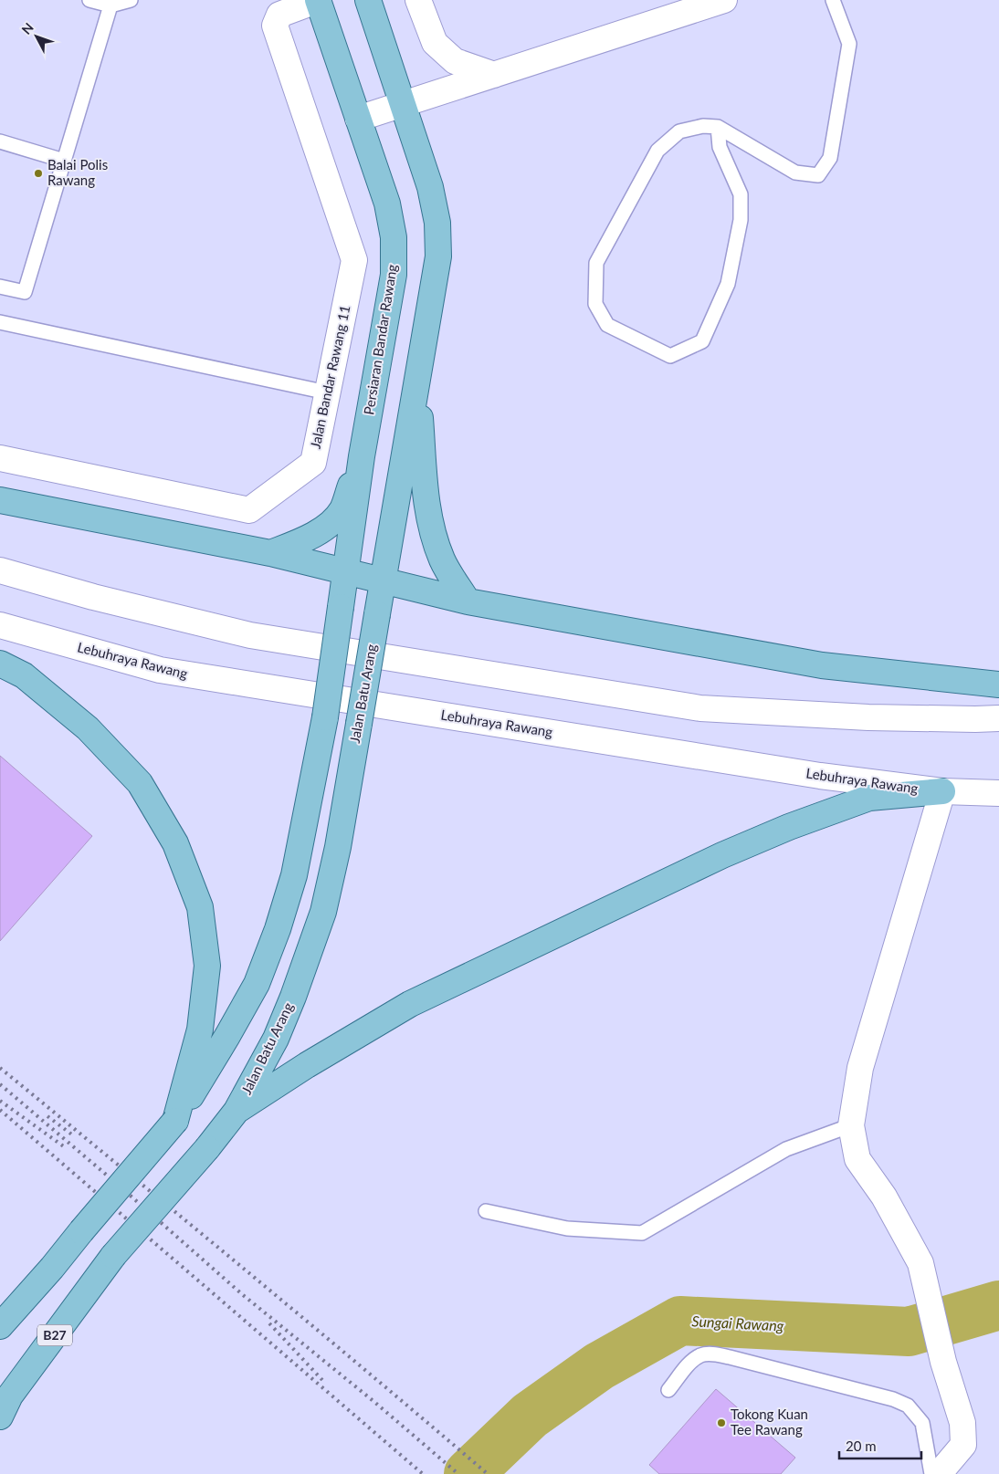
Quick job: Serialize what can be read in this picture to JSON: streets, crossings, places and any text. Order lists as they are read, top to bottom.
{
  "streets": {
    "main road": ["Persiaran Bandar Rawang", "Jalan Batu Arang", "B27"],
    "street": ["Jalan Bandar Rawang 11", "Lebuhraya Rawang"]
  },
  "crossings": [
    ["Persiaran Bandar Rawang", "Jalan Bandar Rawang 11"]
  ],
  "water": ["Sungai Rawang"],
  "places": ["Balai Polis Rawang", "Tokong Kuan Tee Rawang"],
  "scale_bar": "20 m",
  "north": "top left"
}
